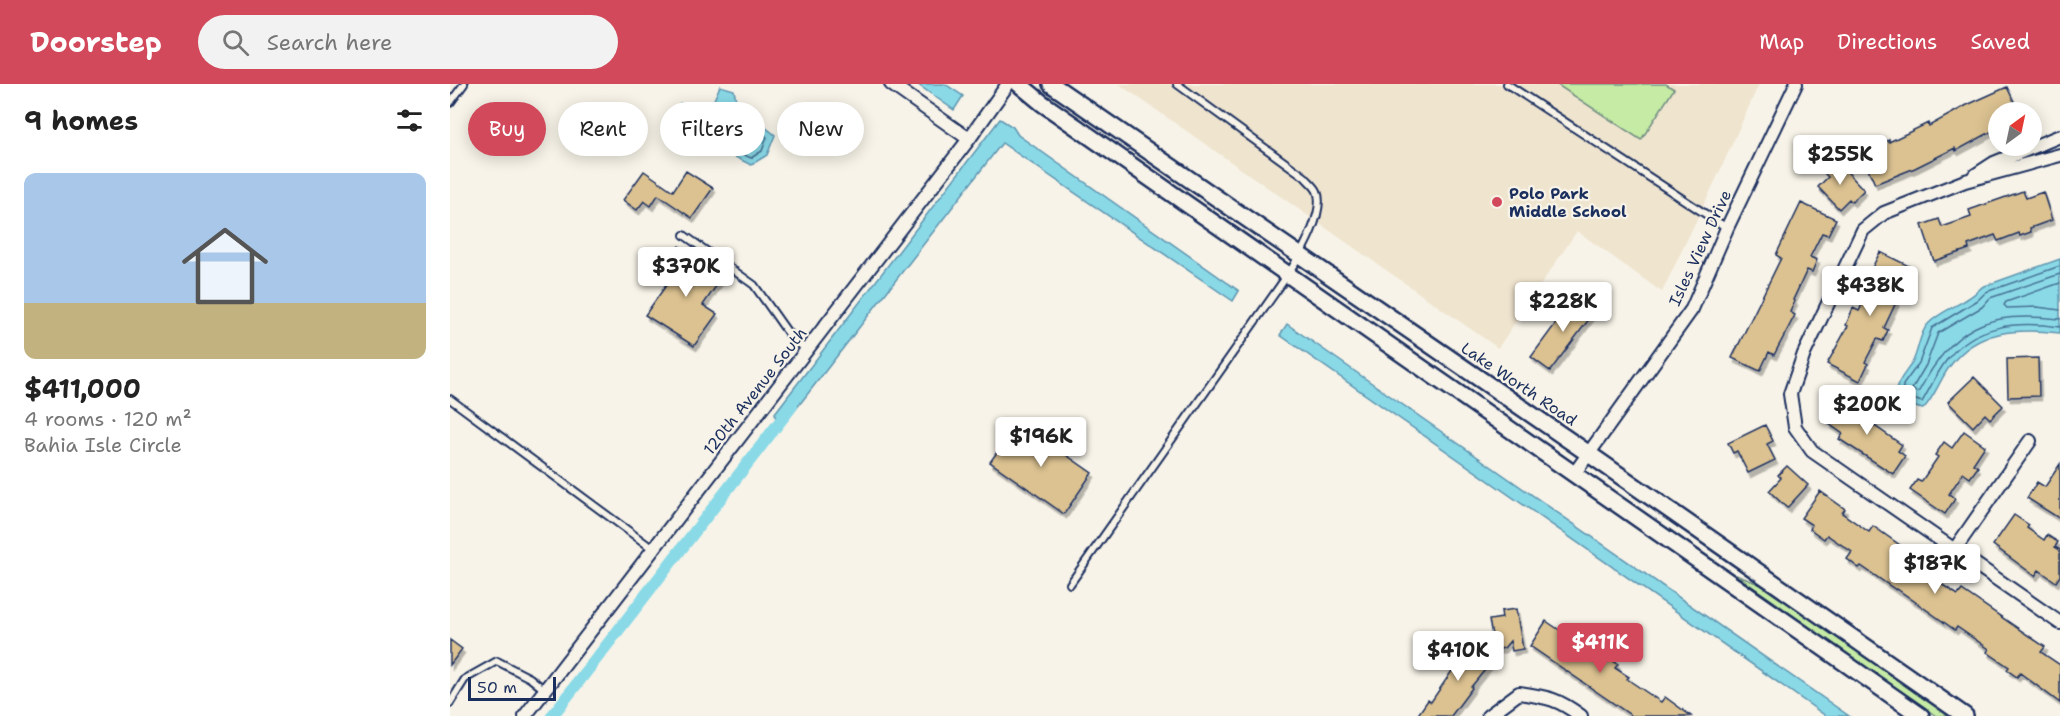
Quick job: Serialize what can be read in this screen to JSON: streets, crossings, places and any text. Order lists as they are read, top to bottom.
{
  "streets": {
    "street": ["Isles View Drive", "Lake Worth Road", "120th Avenue South"]
  },
  "crossings": [
    ["Isles View Drive", "Lake Worth Road"]
  ],
  "places": ["Polo Park Middle School"],
  "scale_bar": "50 m",
  "north": "top right",
  "page": {
    "header": "Doorstep",
    "search": "Search here",
    "nav": ["Map", "Directions", "Saved"],
    "heading": "9 homes",
    "chip": [
      "Buy",
      "Rent",
      "Filters",
      "New"
    ],
    "price": [
      "$255K",
      "$370K",
      "$438K",
      "$228K",
      "$200K",
      "$196K",
      "$187K",
      "$411K",
      "$410K"
    ],
    "list": [
      {
        "name": "$411,000",
        "note": "4 rooms · 120 m² · Bahia Isle Circle"
      }
    ],
    "scale": "50 m"
  }
}
